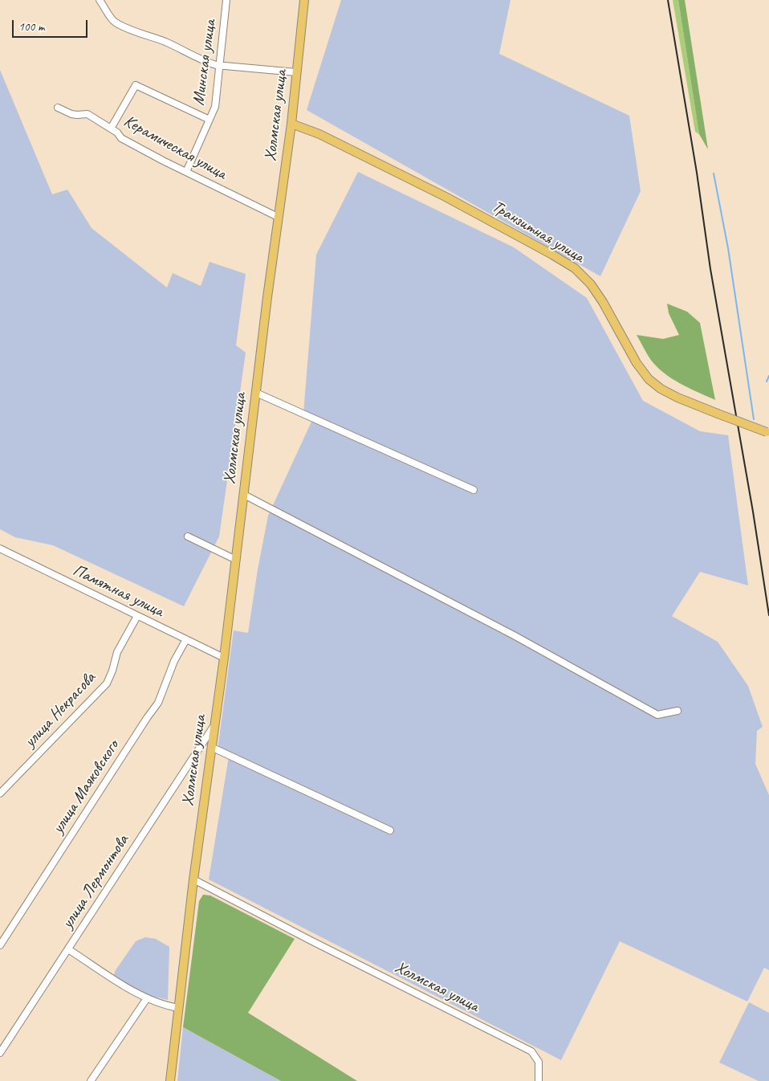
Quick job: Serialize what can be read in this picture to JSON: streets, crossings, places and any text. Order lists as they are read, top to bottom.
{
  "streets": {
    "main road": ["Холмская улица", "Транзитная улица"],
    "street": [
      "Минская улица",
      "Керамическая улица",
      "Памятная улица",
      "улица Некрасова",
      "улица Маяковского",
      "улица Лермонтова"
    ]
  },
  "crossings": [
    ["Минская улица", "Керамическая улица"],
    ["Холмская улица", "Керамическая улица"],
    ["Холмская улица", "Транзитная улица"],
    ["Холмская улица", "Памятная улица"],
    ["Холмская улица", "улица Лермонтова"],
    ["Памятная улица", "улица Некрасова"],
    ["Памятная улица", "улица Маяковского"]
  ],
  "scale_bar": "100 m"
}
